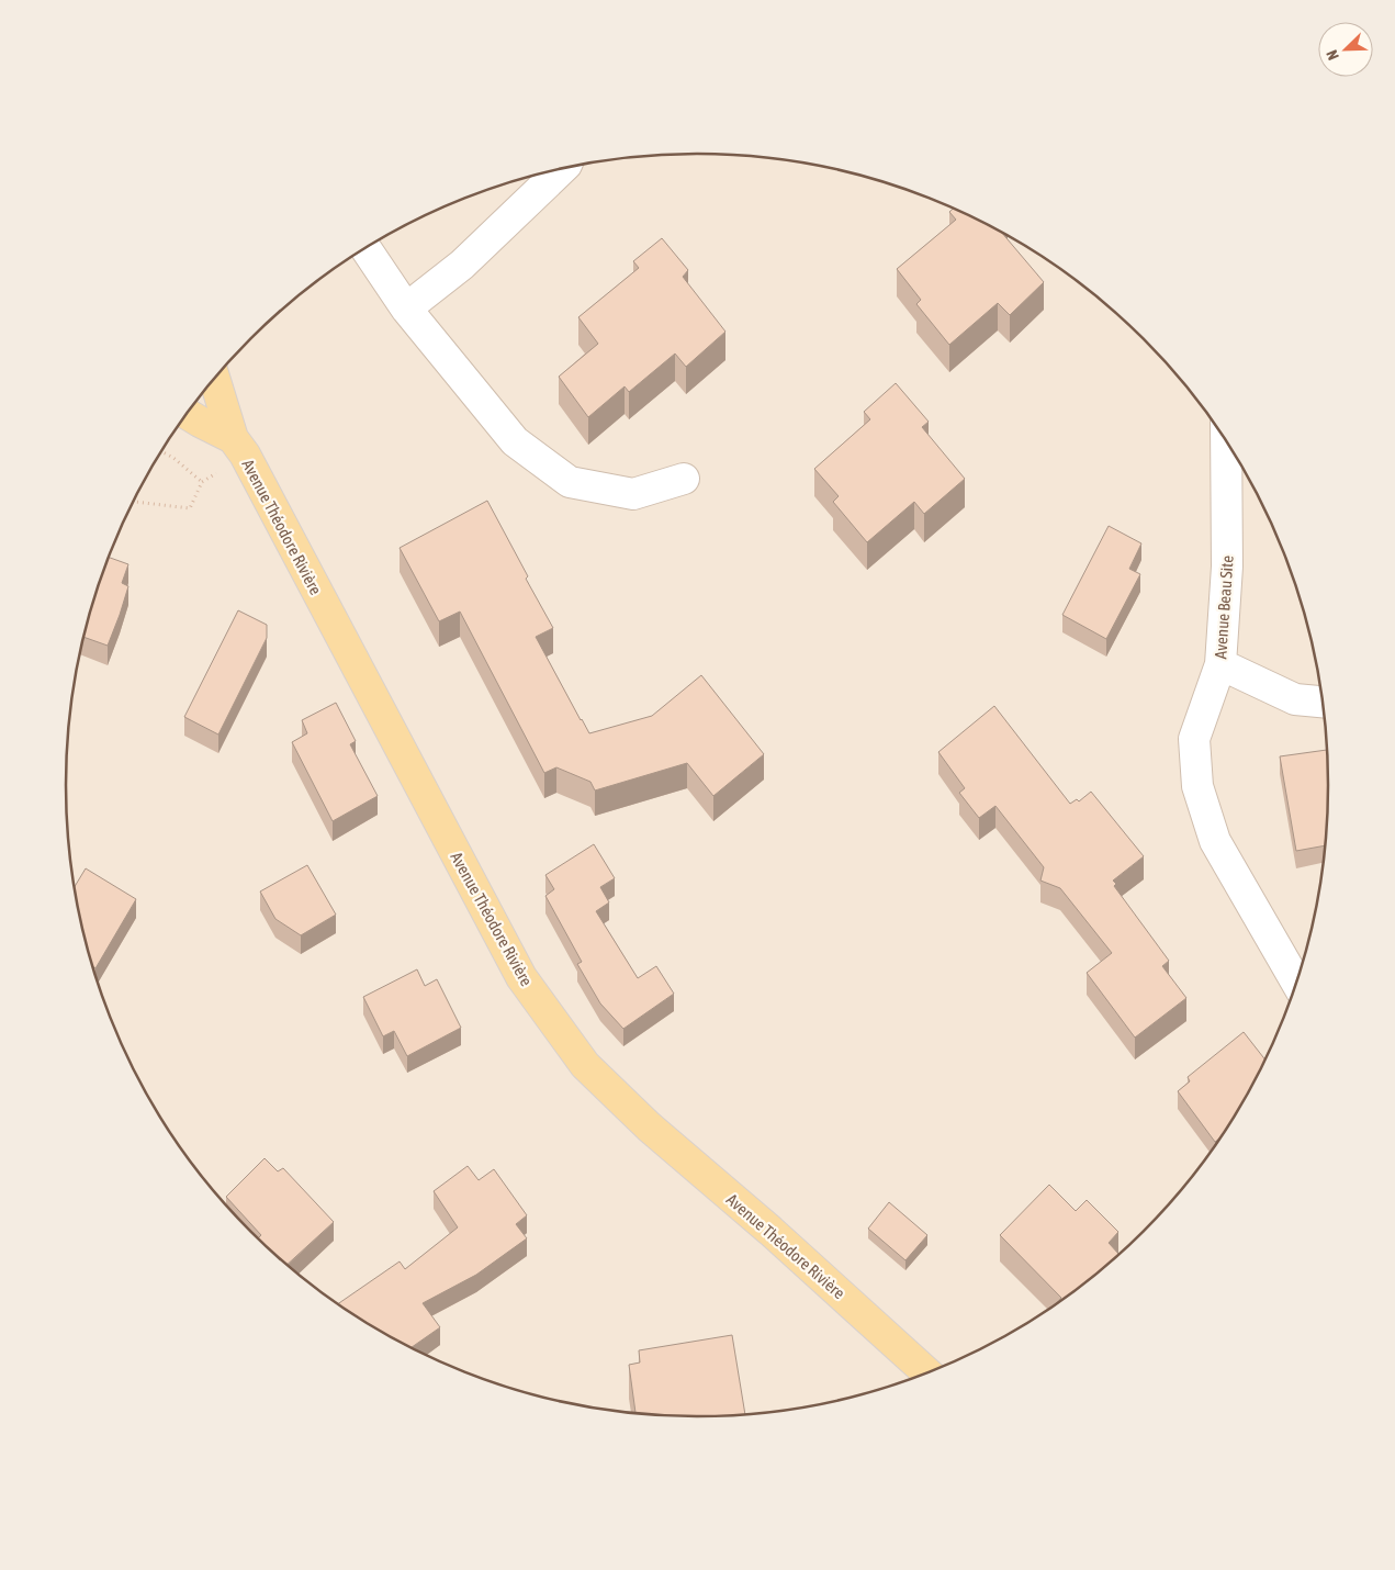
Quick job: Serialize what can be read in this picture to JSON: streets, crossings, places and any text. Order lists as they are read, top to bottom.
{
  "streets": {
    "main road": ["Avenue Théodore Rivière"],
    "street": ["Avenue Beau Site"]
  },
  "north": "bottom left"
}
